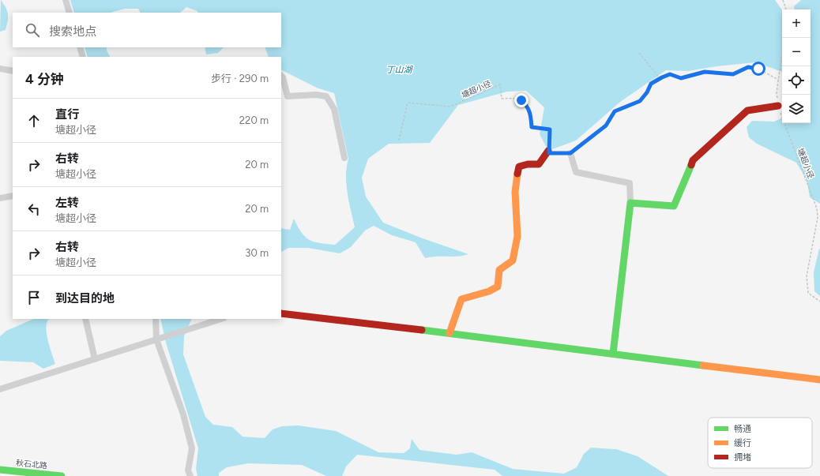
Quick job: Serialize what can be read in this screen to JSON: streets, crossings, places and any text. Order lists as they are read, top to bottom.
{
  "streets": {
    "street": ["秋石北路"],
    "path": ["塘超小径"]
  },
  "water": ["丁山湖"],
  "legend": ["畅通", "缓行", "拥堵"],
  "page": {
    "map_buttons": ["+", "−"],
    "search": "搜索地点",
    "heading": ["4 分钟", "步行 · 290 m"],
    "list": [
      ["直行", "塘超小径", "220 m"],
      ["右转", "塘超小径", "20 m"],
      ["左转", "塘超小径", "20 m"],
      ["右转", "塘超小径", "30 m"],
      "到达目的地"
    ]
  }
}
